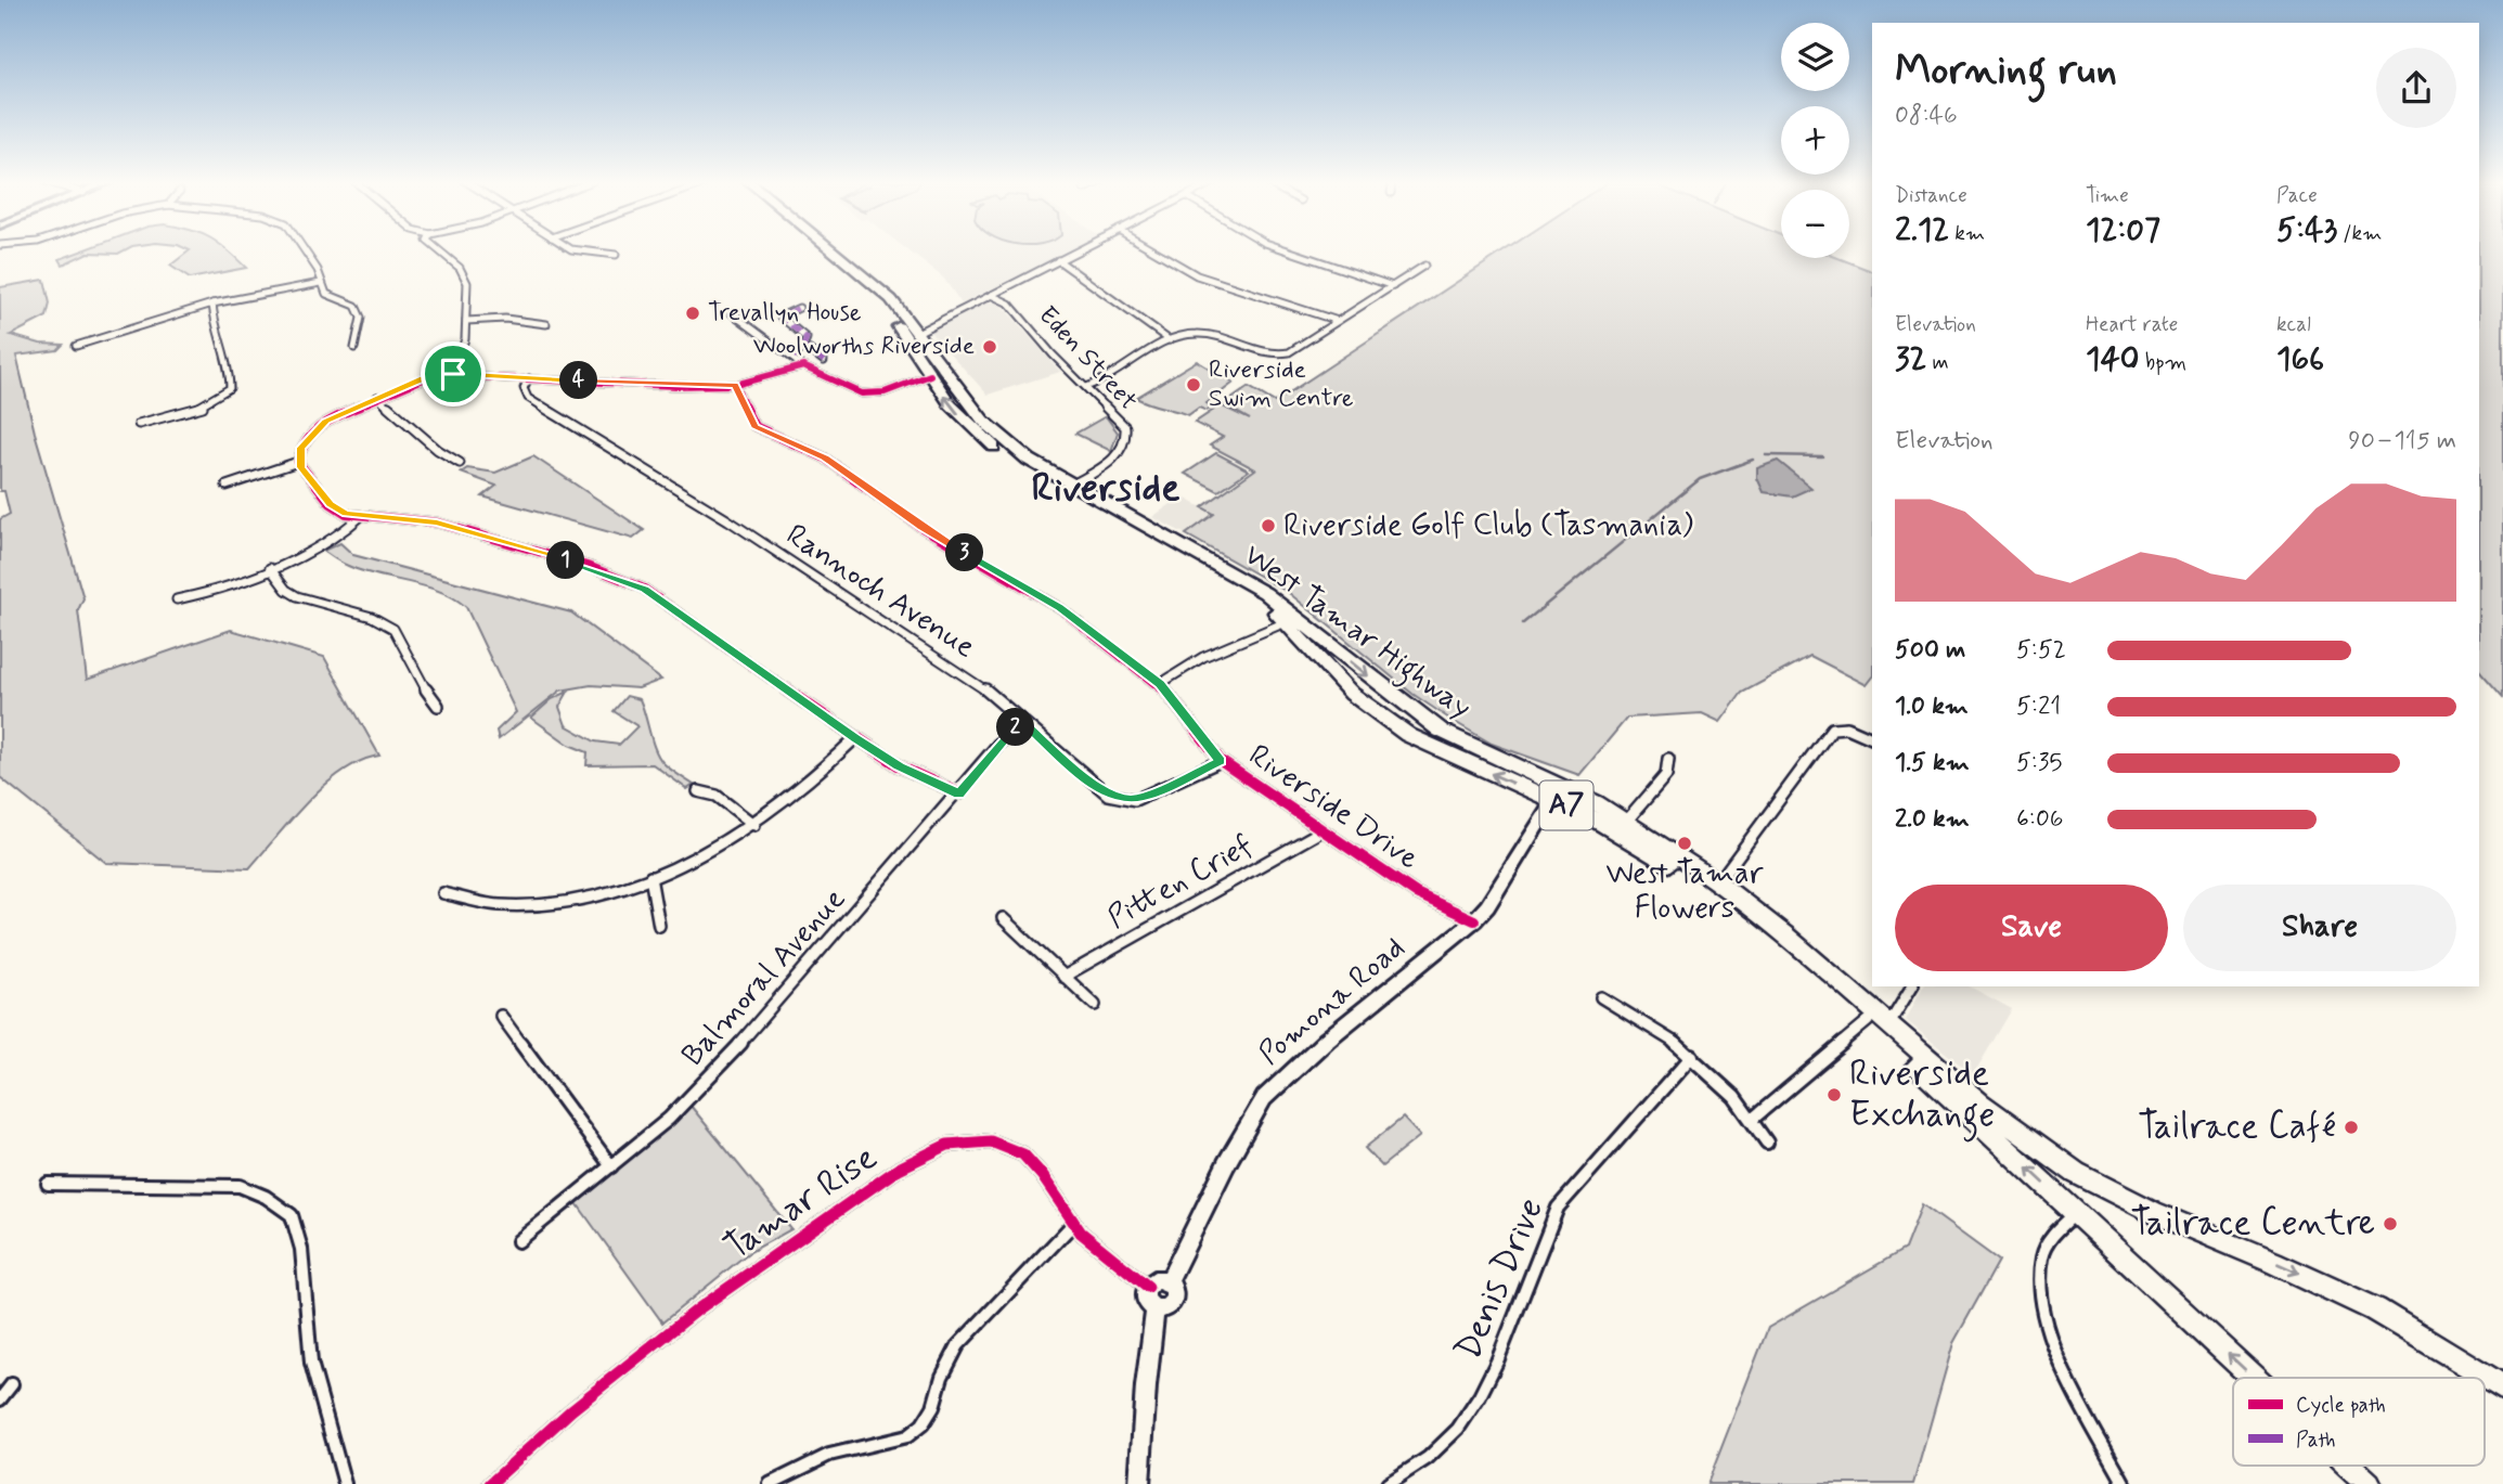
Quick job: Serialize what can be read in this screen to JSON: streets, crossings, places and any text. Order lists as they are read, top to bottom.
{
  "streets": {
    "highway": ["West Tamar Highway", "A7"],
    "street": [
      "Eden Street",
      "Rannoch Avenue",
      "Riverside Drive",
      "Pitten Crief",
      "Balmoral Avenue",
      "Pomona Road",
      "Tamar Rise",
      "Denis Drive"
    ]
  },
  "crossings": [
    ["Eden Street", "West Tamar Highway"],
    ["Rannoch Avenue", "Riverside Drive"],
    ["Rannoch Avenue", "Balmoral Avenue"],
    ["West Tamar Highway", "A7"],
    ["West Tamar Highway", "Pomona Road"],
    ["Riverside Drive", "Pitten Crief"],
    ["Riverside Drive", "Pomona Road"],
    ["Pomona Road", "Tamar Rise"]
  ],
  "districts": ["Riverside"],
  "places": [
    "Trevallyn House",
    "Woolworths Riverside",
    "Riverside Swim Centre",
    "Riverside Golf Club (Tasmania)",
    "West Tamar Flowers",
    "Riverside Exchange",
    "Tailrace Café",
    "Tailrace Centre"
  ],
  "legend": ["Cycle path", "Path"],
  "page": {
    "map_buttons": ["+", "−"],
    "heading": ["Morning run", "08:46"],
    "stats": [
      ["Distance", "2.12 km"],
      ["Time", "12:07"],
      ["Pace", "5:43 /km"],
      ["Elevation", "32 m"],
      ["Heart rate", "140 bpm"],
      ["kcal", "166"]
    ],
    "pins": [
      "4",
      "3",
      "1",
      "2"
    ],
    "chart": ["Elevation", "90–115 m"],
    "list": [
      {
        "name": "500 m",
        "note": "5:52"
      },
      {
        "name": "1.0 km",
        "note": "5:21"
      },
      {
        "name": "1.5 km",
        "note": "5:35"
      },
      {
        "name": "2.0 km",
        "note": "6:06"
      }
    ],
    "buttons": ["Save", "Share"]
  }
}
